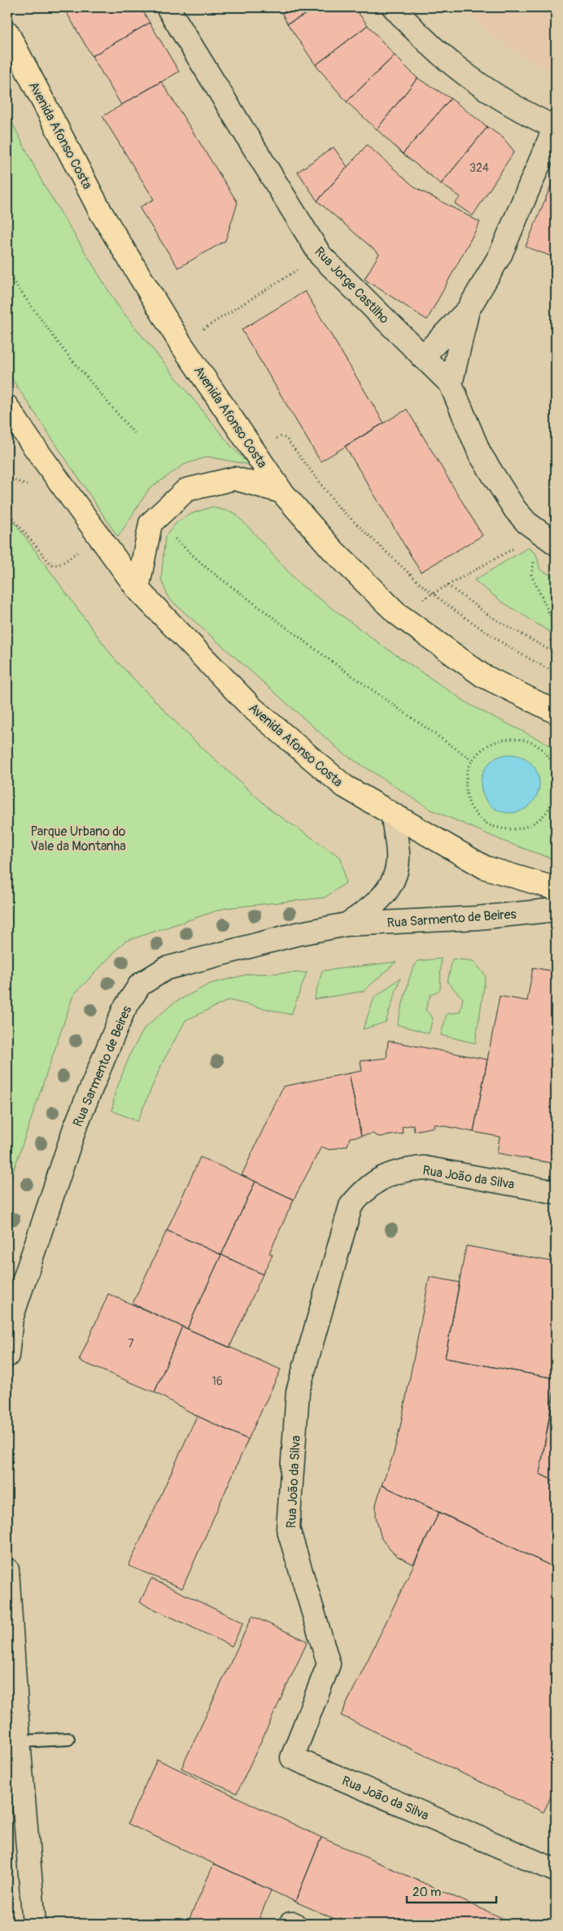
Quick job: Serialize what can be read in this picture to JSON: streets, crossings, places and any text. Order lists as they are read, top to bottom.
{
  "streets": {
    "main road": ["Avenida Afonso Costa"],
    "street": ["Rua Jorge Castilho", "Rua Sarmento de Beires", "Rua João da Silva"]
  },
  "crossings": [
    ["Avenida Afonso Costa", "Rua Sarmento de Beires"]
  ],
  "parks": ["Parque Urbano do Vale da Montanha"],
  "house_numbers": ["324", "7", "16"],
  "scale_bar": "20 m"
}
